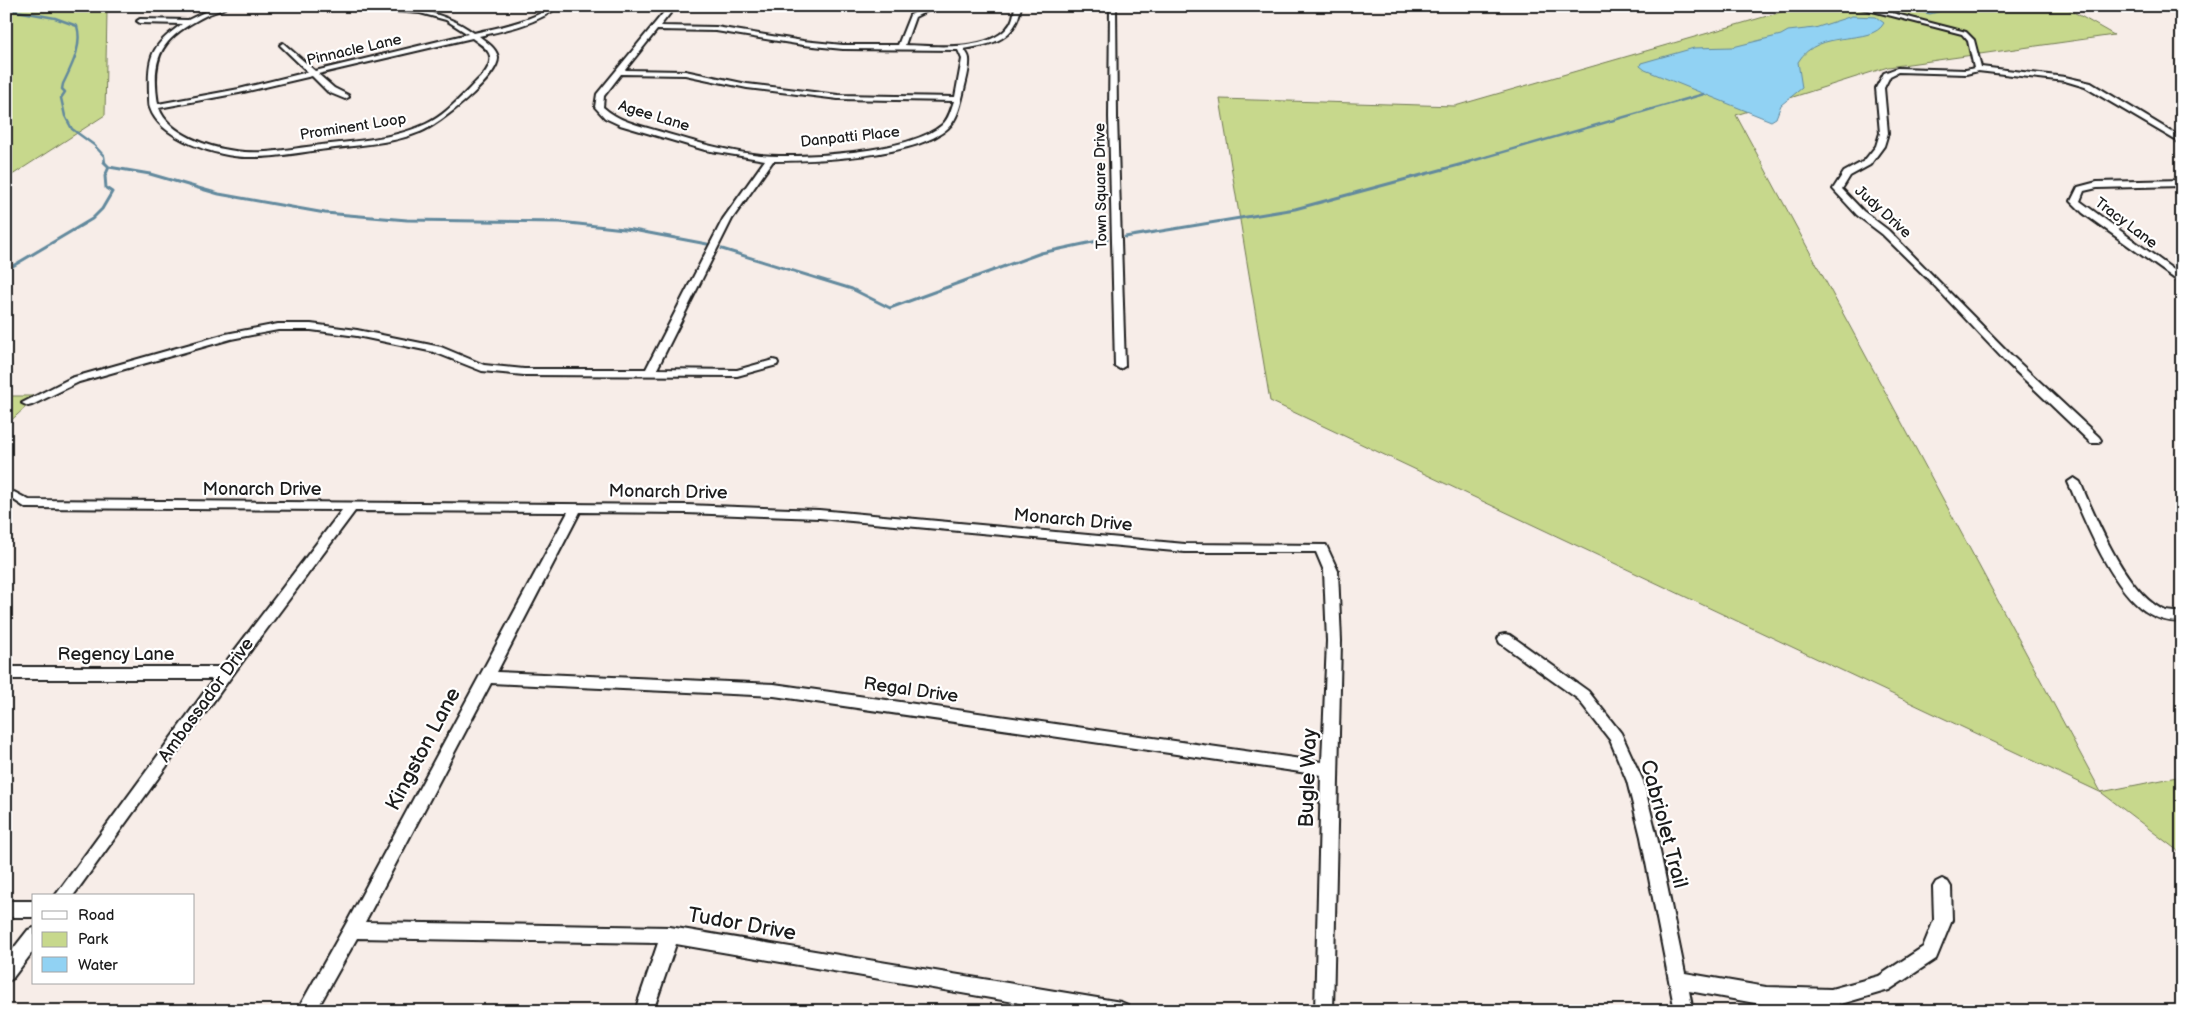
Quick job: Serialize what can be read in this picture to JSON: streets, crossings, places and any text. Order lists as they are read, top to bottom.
{
  "streets": {
    "street": [
      "Pinnacle Lane",
      "Agee Lane",
      "Prominent Loop",
      "Danpatti Place",
      "Town Square Drive",
      "Judy Drive",
      "Tracy Lane",
      "Monarch Drive",
      "Regency Lane",
      "Regal Drive",
      "Ambassador Drive",
      "Kingston Lane",
      "Bugle Way",
      "Cabriolet Trail",
      "Tudor Drive"
    ]
  },
  "crossings": [
    ["Pinnacle Lane", "Prominent Loop"],
    ["Agee Lane", "Danpatti Place"],
    ["Monarch Drive", "Ambassador Drive"],
    ["Monarch Drive", "Kingston Lane"],
    ["Monarch Drive", "Bugle Way"],
    ["Regency Lane", "Ambassador Drive"],
    ["Regal Drive", "Kingston Lane"],
    ["Regal Drive", "Bugle Way"],
    ["Kingston Lane", "Tudor Drive"]
  ],
  "legend": ["Road", "Park", "Water"]
}
